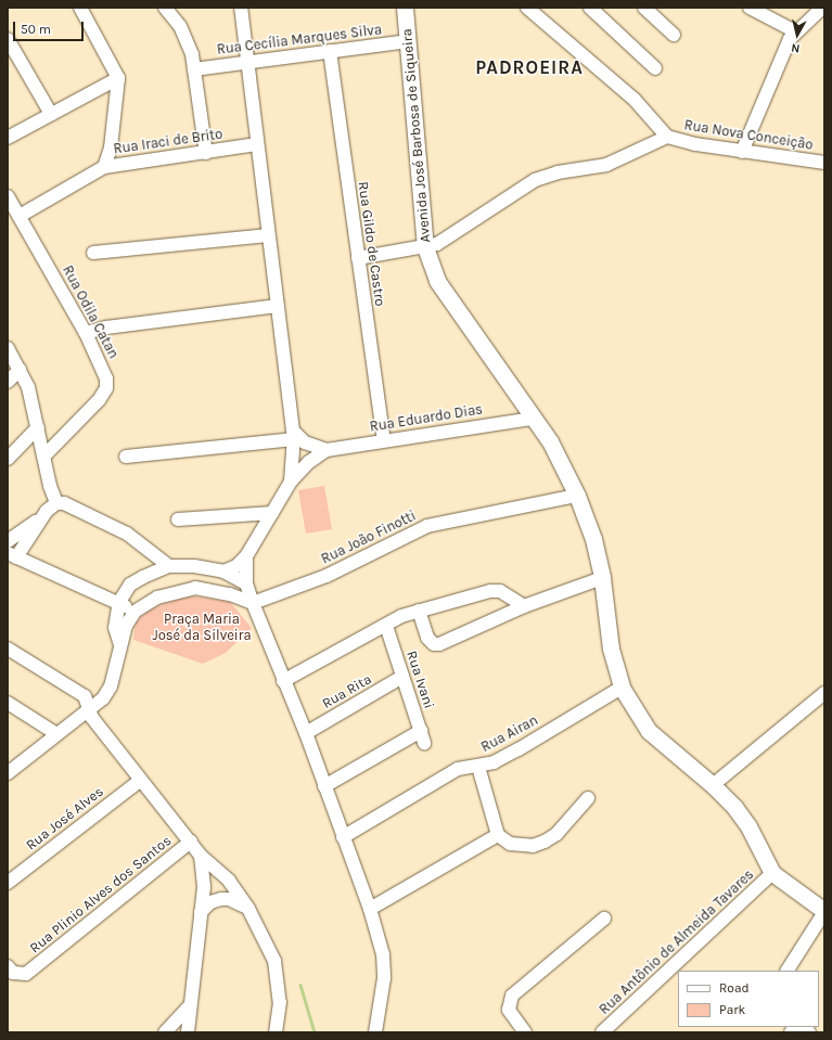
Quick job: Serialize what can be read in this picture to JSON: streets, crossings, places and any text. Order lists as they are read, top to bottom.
{
  "streets": {
    "main road": ["Avenida José Barbosa de Siqueira"],
    "street": [
      "Rua Cecília Marques Silva",
      "Rua Nova Conceição",
      "Rua Iraci de Brito",
      "Rua Gildo de Castro",
      "Rua Odila Catan",
      "Rua Eduardo Dias",
      "Rua João Finotti",
      "Rua Ivani",
      "Rua Rita",
      "Rua Airan",
      "Rua José Alves",
      "Rua Plinio Alves dos Santos",
      "Rua Antônio de Almeida Tavares"
    ]
  },
  "crossings": [
    ["Rua Cecília Marques Silva", "Avenida José Barbosa de Siqueira"],
    ["Rua Cecília Marques Silva", "Rua Gildo de Castro"],
    ["Avenida José Barbosa de Siqueira", "Rua Eduardo Dias"],
    ["Avenida José Barbosa de Siqueira", "Rua João Finotti"],
    ["Avenida José Barbosa de Siqueira", "Rua Airan"],
    ["Avenida José Barbosa de Siqueira", "Rua Antônio de Almeida Tavares"],
    ["Rua Iraci de Brito", "Rua Odila Catan"],
    ["Rua Gildo de Castro", "Rua Eduardo Dias"],
    ["Rua Ivani", "Rua Rita"]
  ],
  "districts": ["PADROEIRA"],
  "parks": ["Praça Maria José da Silveira"],
  "legend": ["Road", "Park"],
  "scale_bar": "50 m",
  "north": "bottom"
}
